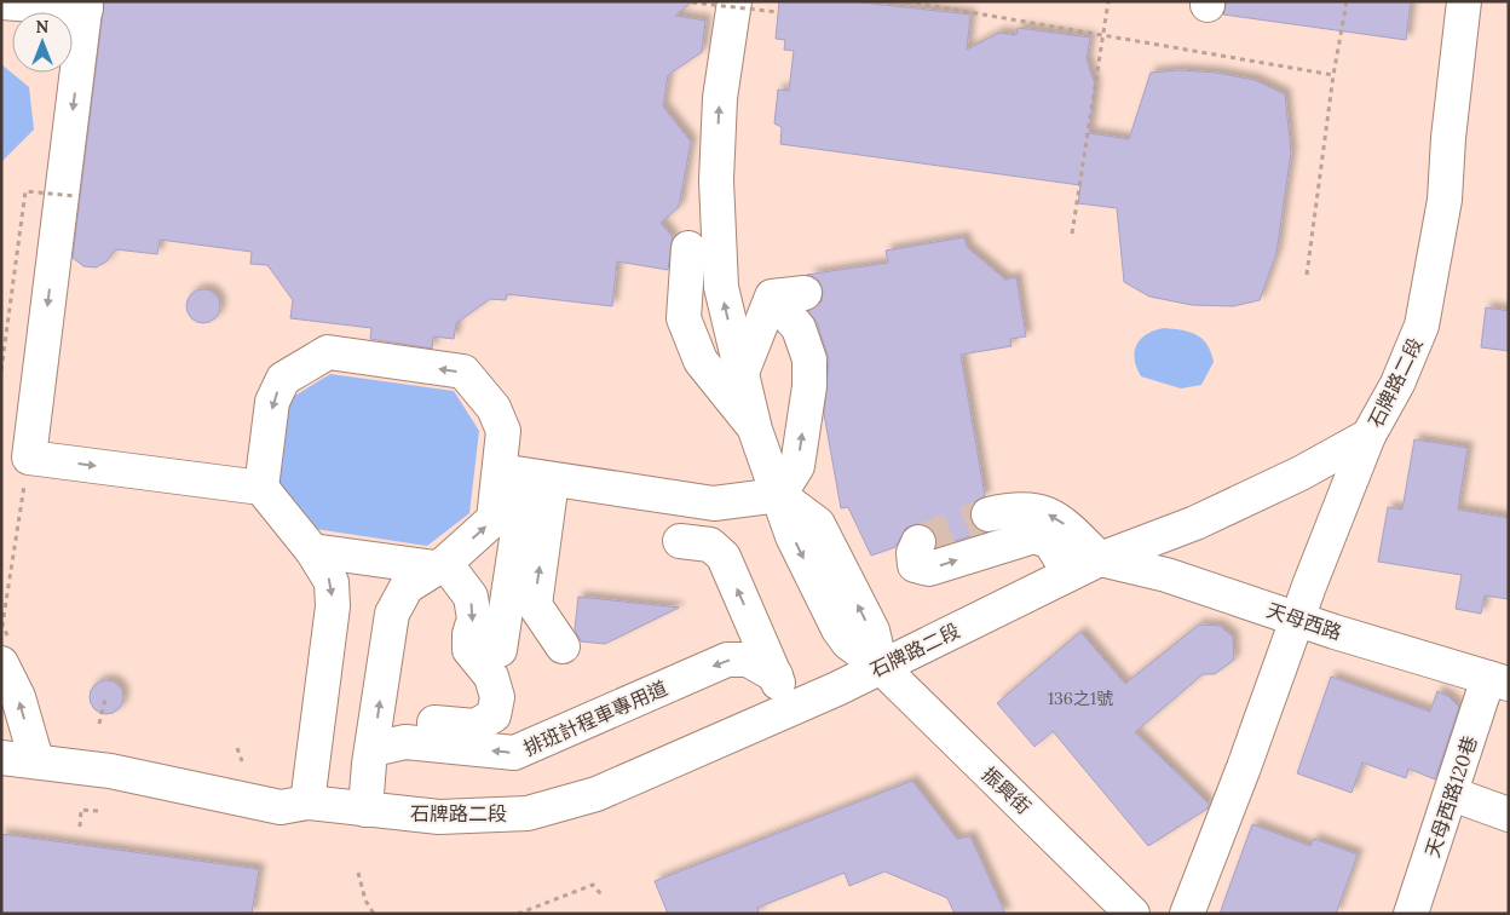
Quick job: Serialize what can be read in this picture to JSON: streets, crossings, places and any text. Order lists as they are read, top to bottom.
{
  "streets": {
    "street": [
      "石牌路二段",
      "天母西路",
      "排班計程車專用道",
      "振興街",
      "天母西路120巷"
    ]
  },
  "crossings": [
    ["石牌路二段", "天母西路"],
    ["石牌路二段", "振興街"],
    ["天母西路", "天母西路120巷"]
  ],
  "house_numbers": ["136之1號"],
  "north": "top"
}
